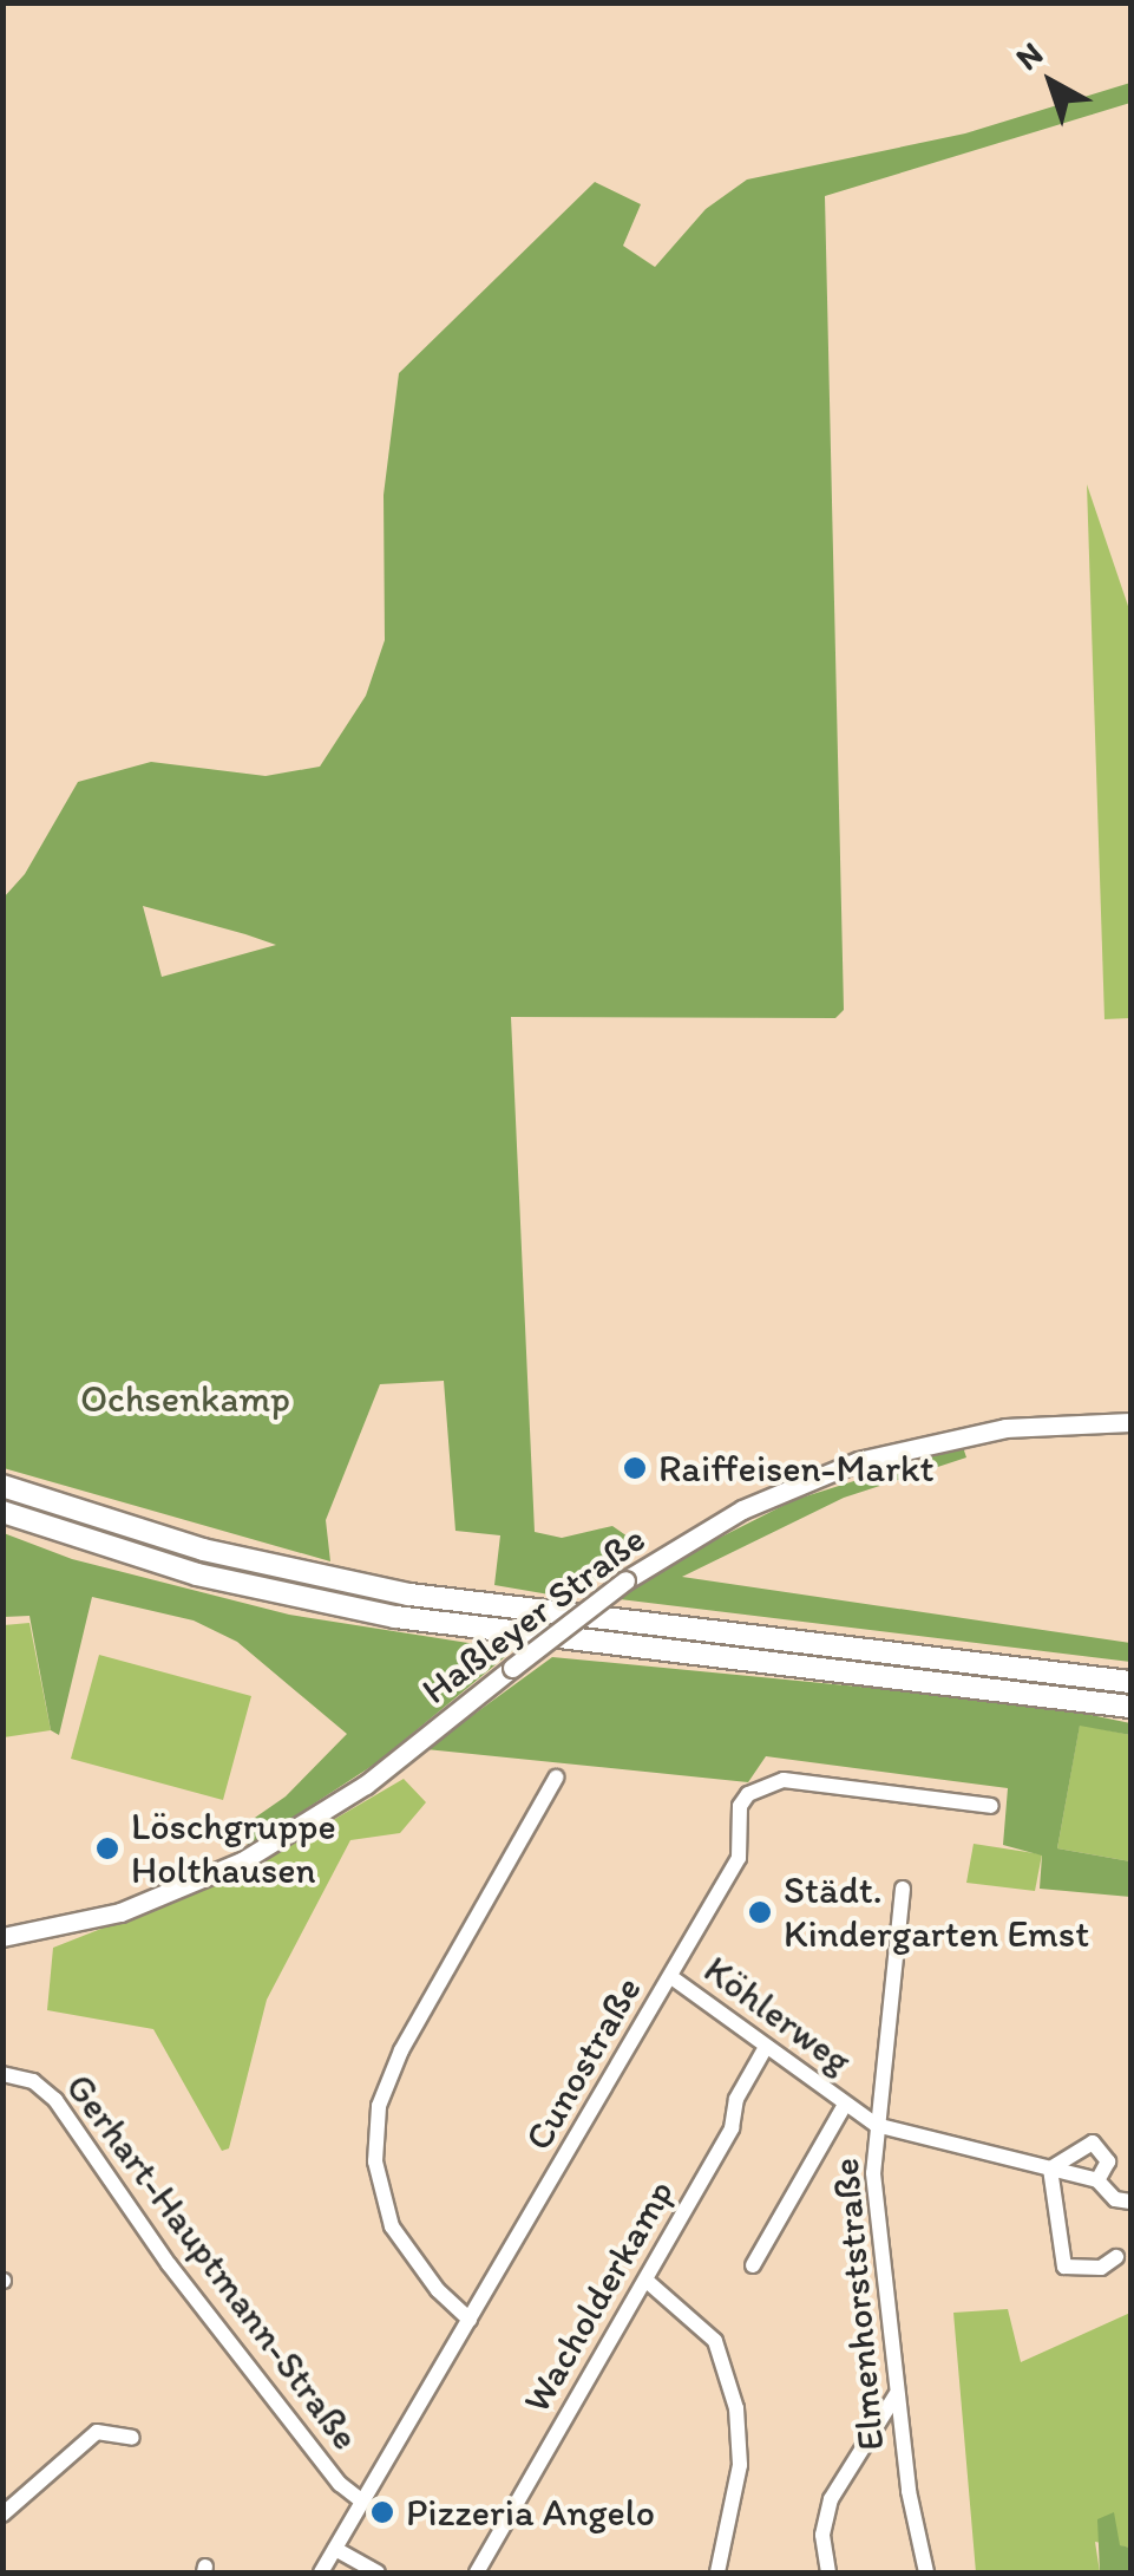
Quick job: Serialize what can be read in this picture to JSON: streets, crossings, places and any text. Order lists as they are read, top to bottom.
{
  "streets": {
    "main road": ["Haßleyer Straße"],
    "street": [
      "Köhlerweg",
      "Cunostraße",
      "Gerhart-Hauptmann-Straße",
      "Wacholderkamp",
      "Elmenhorststraße"
    ]
  },
  "crossings": [
    ["Köhlerweg", "Cunostraße"],
    ["Köhlerweg", "Wacholderkamp"],
    ["Köhlerweg", "Elmenhorststraße"],
    ["Cunostraße", "Gerhart-Hauptmann-Straße"]
  ],
  "parks": ["Ochsenkamp"],
  "places": [
    "Raiffeisen-Markt",
    "Löschgruppe Holthausen",
    "Städt. Kindergarten Emst",
    "Pizzeria Angelo"
  ],
  "north": "top left"
}
